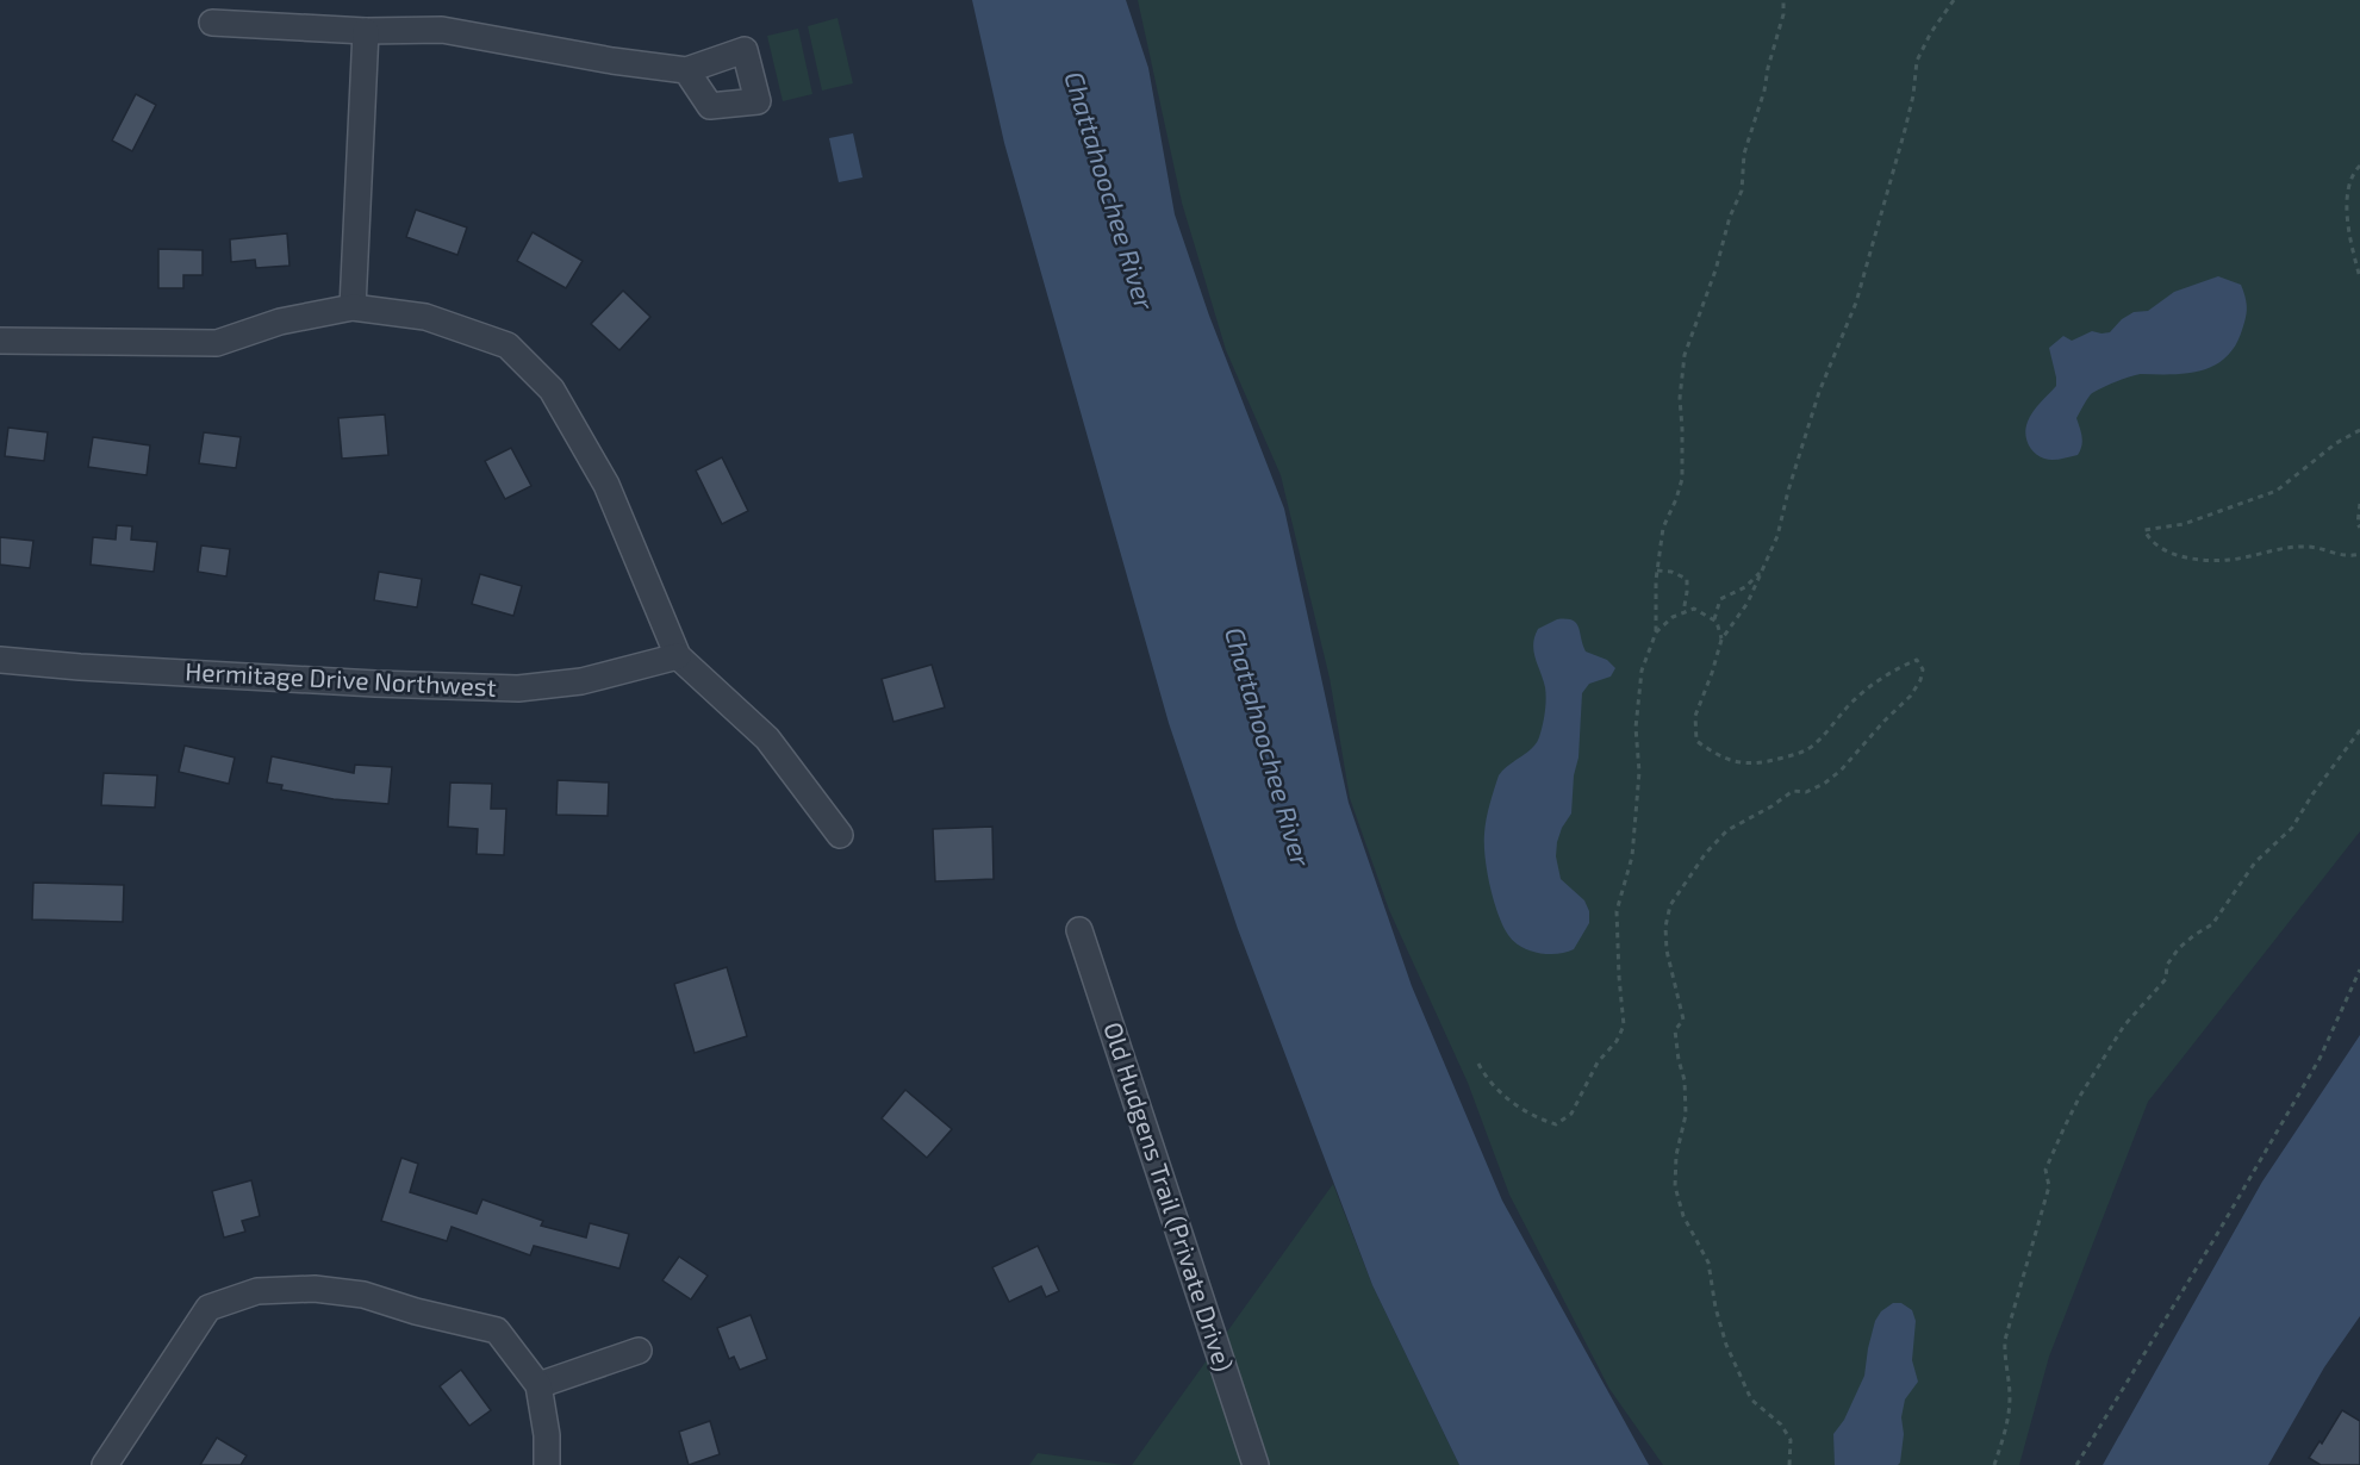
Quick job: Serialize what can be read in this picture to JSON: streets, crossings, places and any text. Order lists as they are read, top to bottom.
{
  "streets": {
    "street": ["Hermitage Drive Northwest", "Old Hudgens Trail (Private Drive)"]
  },
  "water": ["Chattahoochee River"]
}
